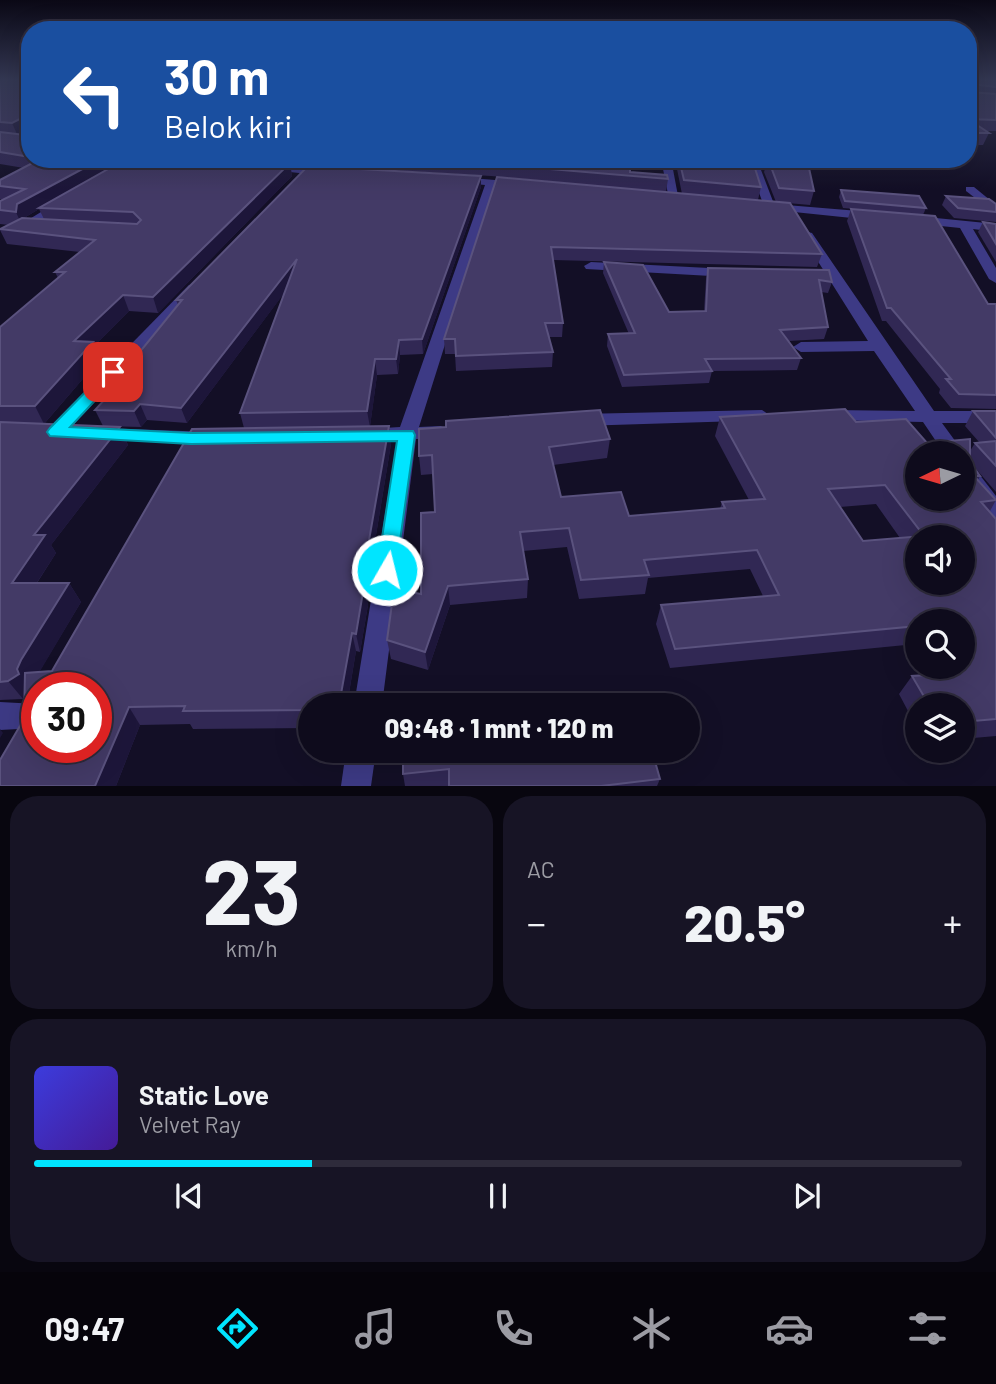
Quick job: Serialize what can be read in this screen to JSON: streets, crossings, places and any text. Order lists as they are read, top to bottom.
{
  "north": "left",
  "page": {
    "turn": ["30 m", "Belok kiri"],
    "limit": "30",
    "trip": "09:48 · 1 mnt · 120 m",
    "tile": [
      ["23", "km/h"],
      "AC"
    ],
    "heat": ["−", "20.5°", "+"],
    "song": ["Static Love", "Velvet Ray"],
    "tabs": "09:47"
  }
}
